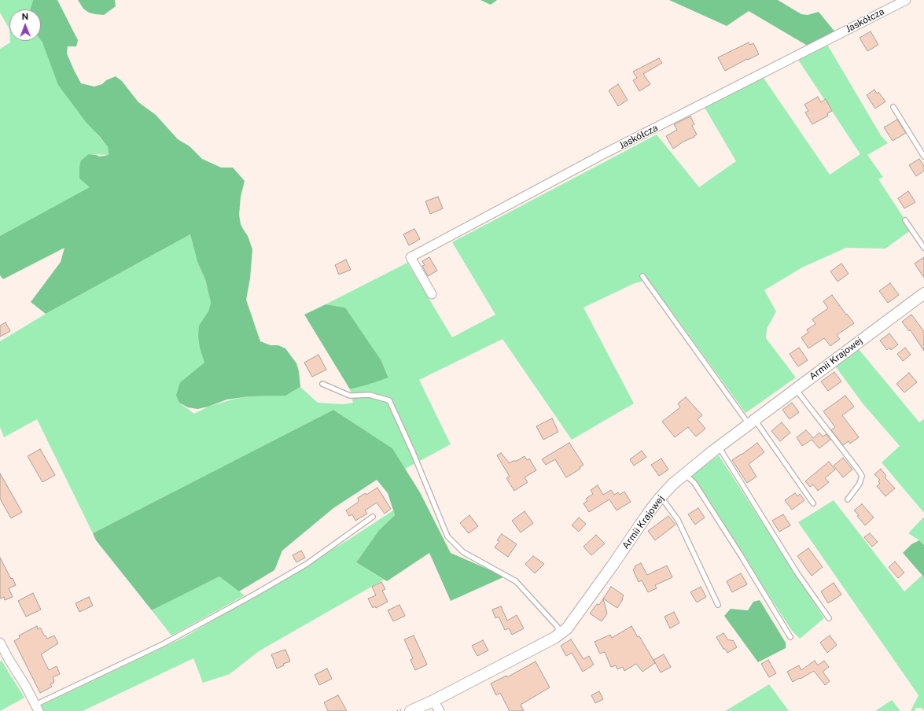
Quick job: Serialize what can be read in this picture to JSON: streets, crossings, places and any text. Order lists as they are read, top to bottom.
{
  "streets": {
    "street": ["Jaskółcza", "Armii Krajowej"]
  },
  "north": "top"
}
